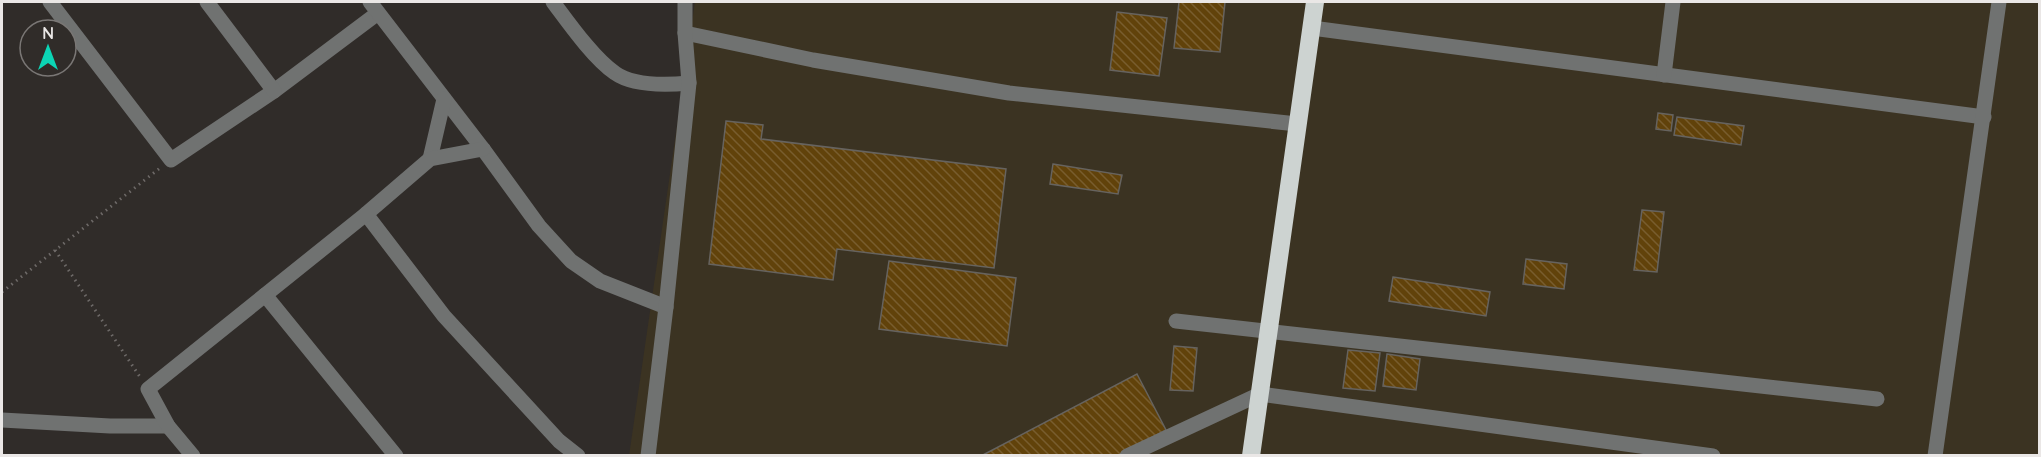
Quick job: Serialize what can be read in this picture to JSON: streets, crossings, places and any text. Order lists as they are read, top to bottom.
{
  "north": "top"
}
